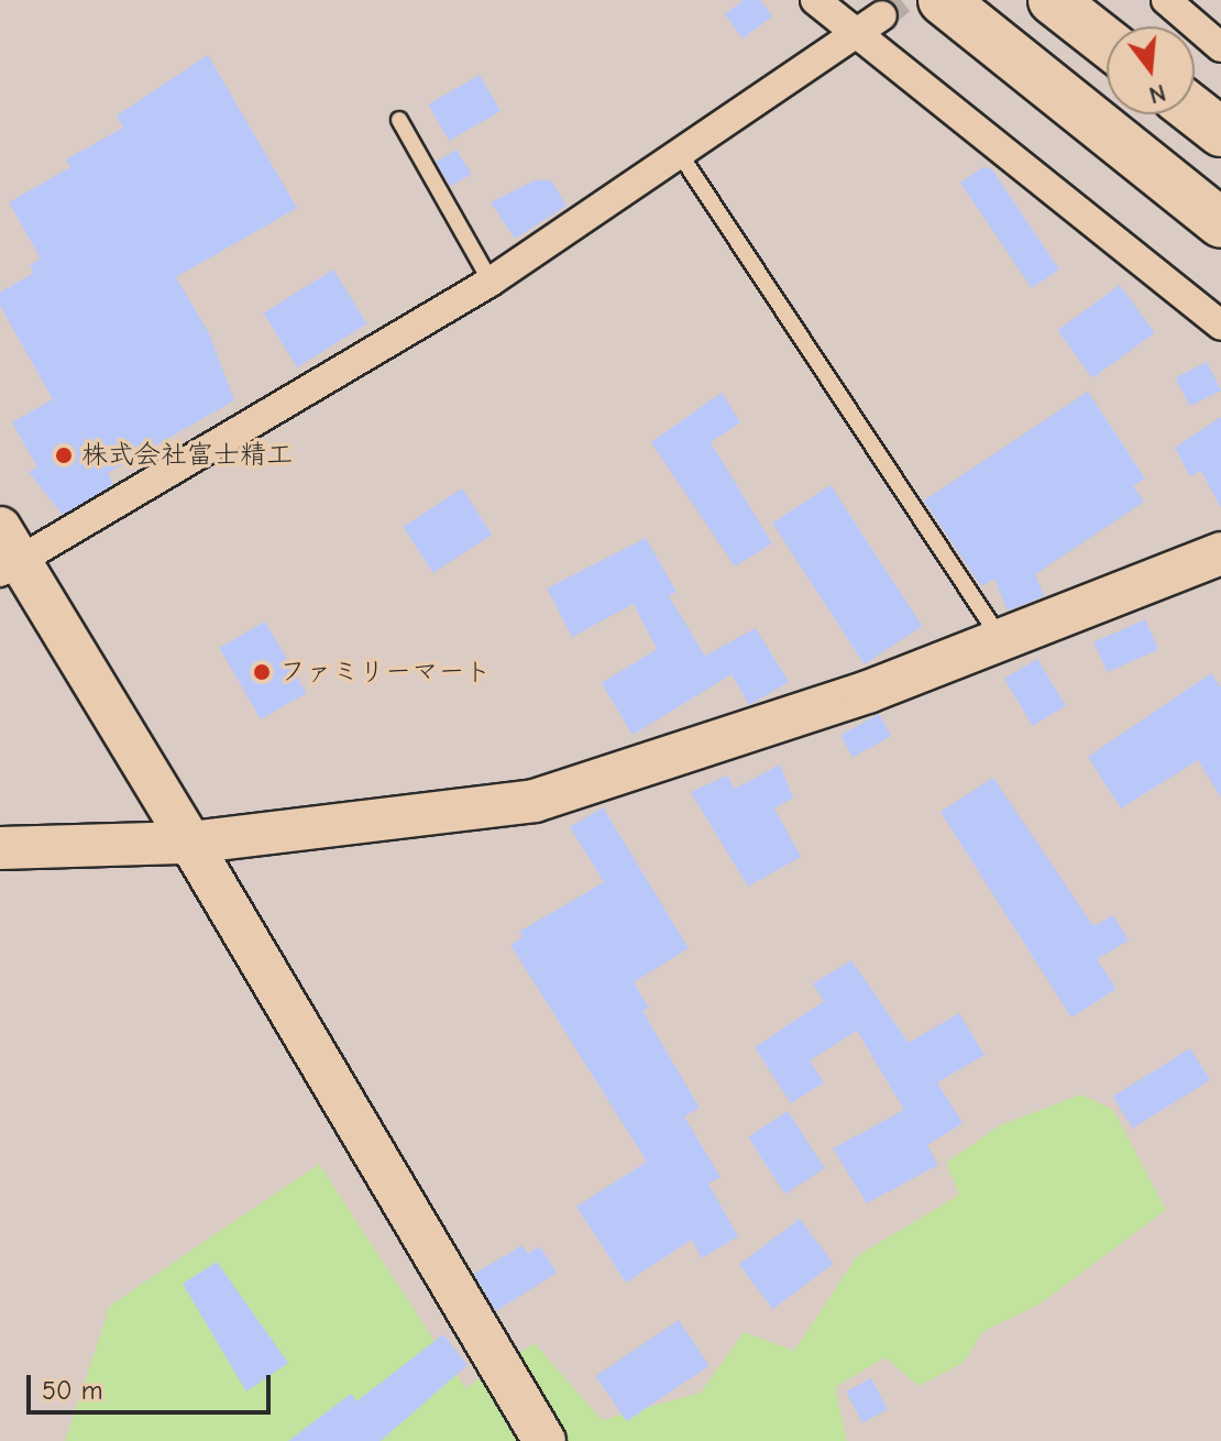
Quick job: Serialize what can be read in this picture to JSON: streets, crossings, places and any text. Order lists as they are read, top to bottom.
{
  "places": ["株式会社富士精工", "ファミリーマート"],
  "scale_bar": "50 m",
  "north": "bottom"
}
